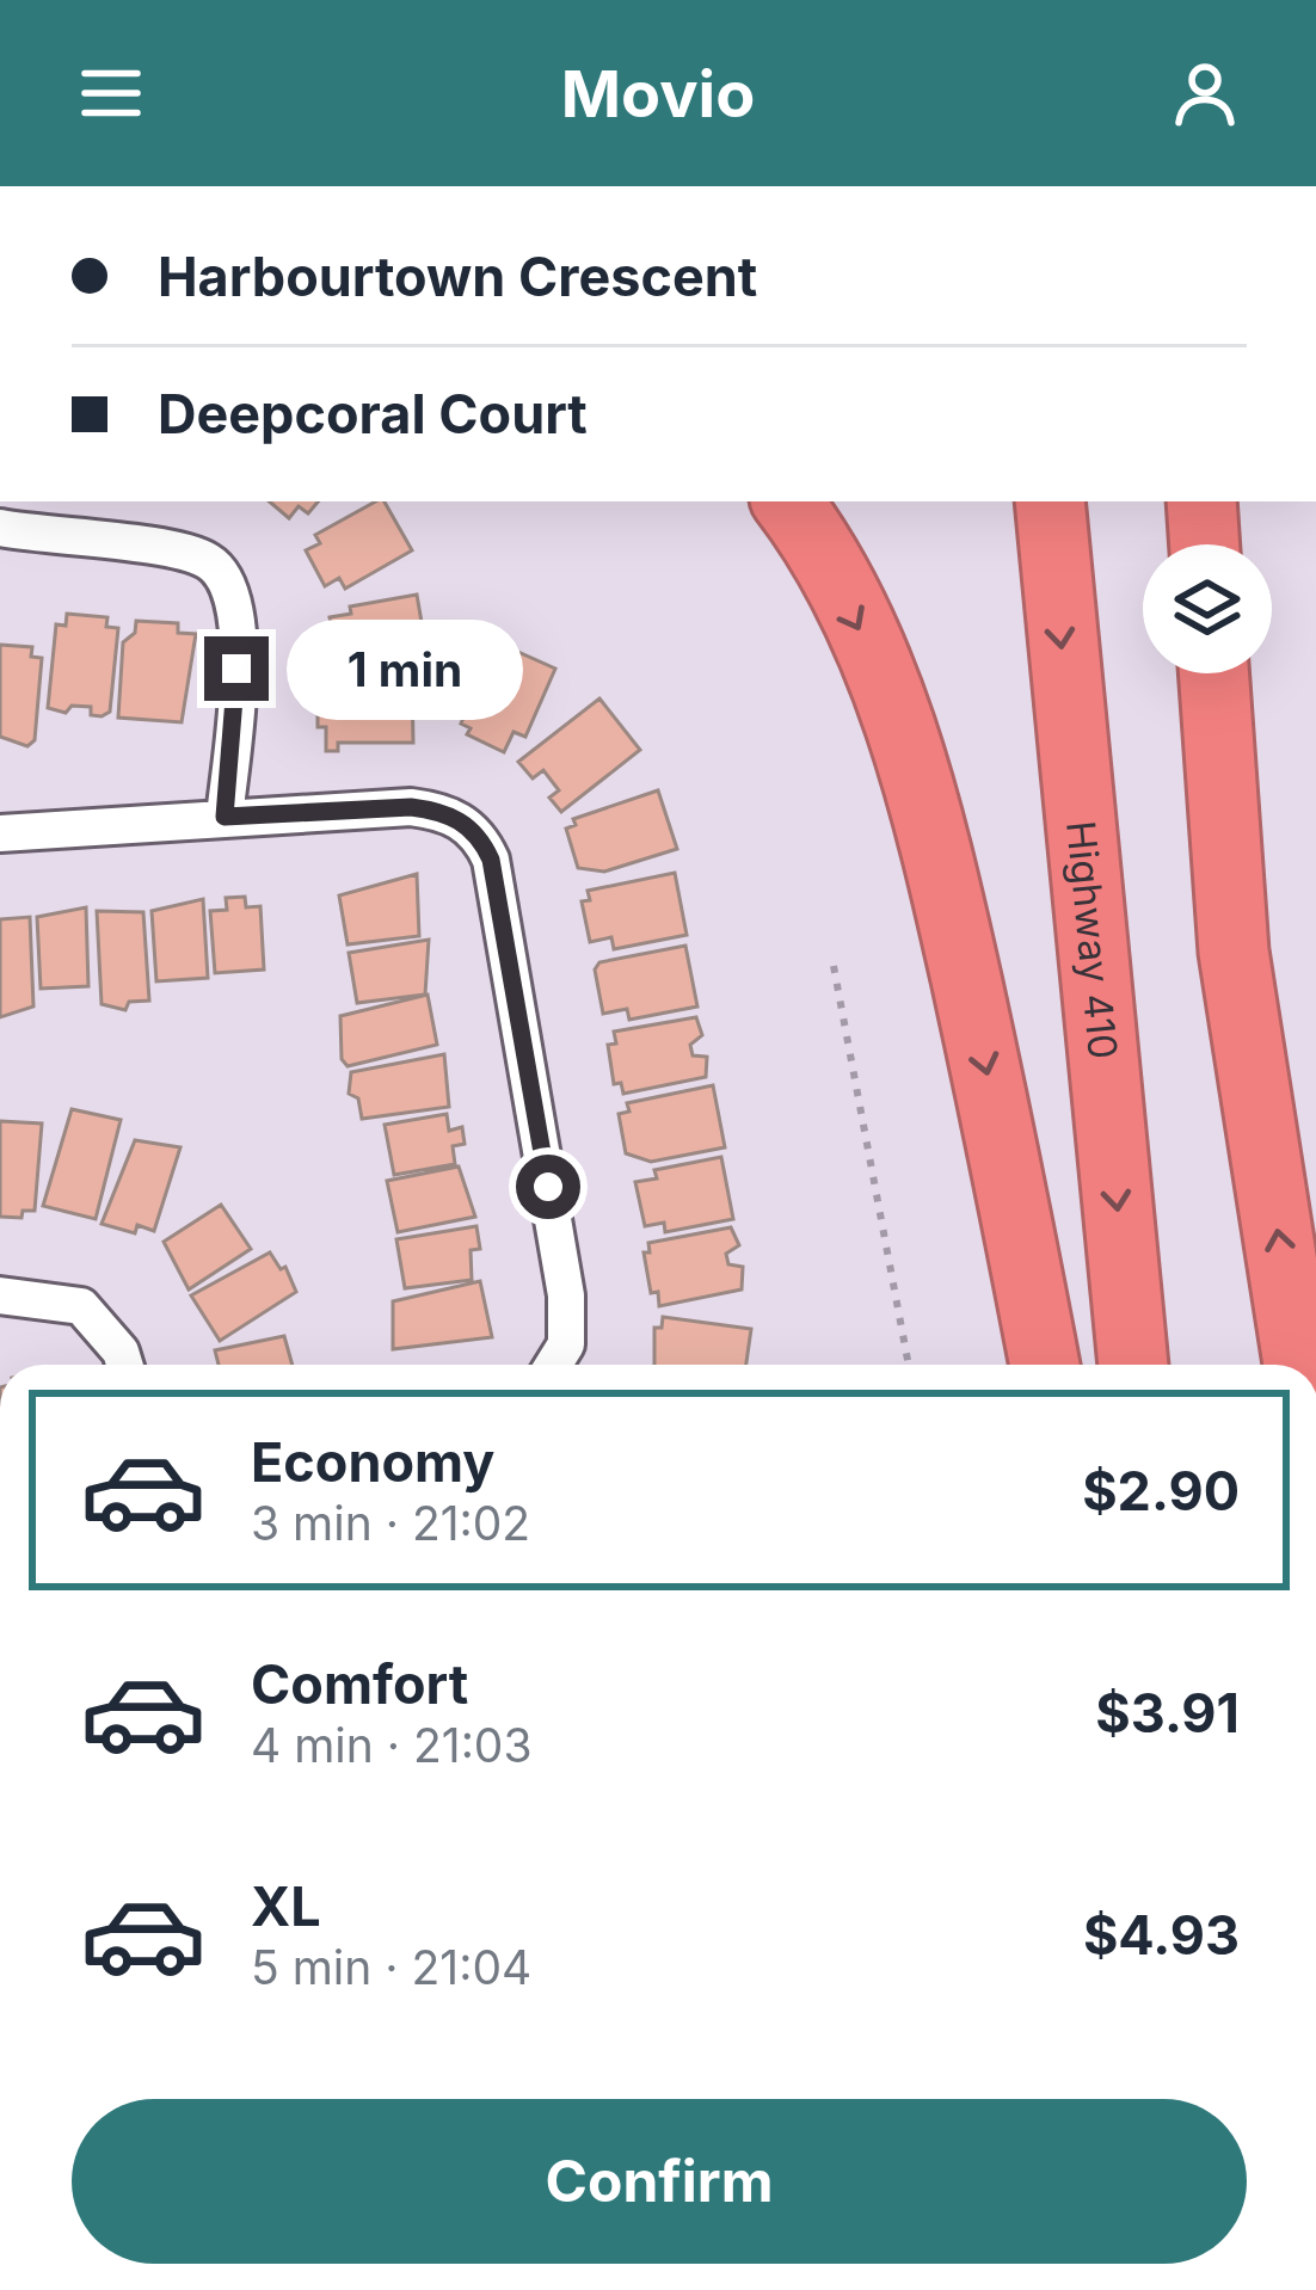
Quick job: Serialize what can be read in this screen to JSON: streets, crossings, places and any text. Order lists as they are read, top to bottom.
{
  "streets": {
    "highway": ["Highway 410"]
  },
  "page": {
    "header": "Movio",
    "banner": ["Harbourtown Crescent", "Deepcoral Court"],
    "bubble": "1 min",
    "list": [
      {
        "name": "Economy",
        "note": "3 min · 21:02",
        "value": "$2.90"
      },
      {
        "name": "Comfort",
        "note": "4 min · 21:03",
        "value": "$3.91"
      },
      {
        "name": "XL",
        "note": "5 min · 21:04",
        "value": "$4.93"
      }
    ],
    "buttons": "Confirm"
  }
}
